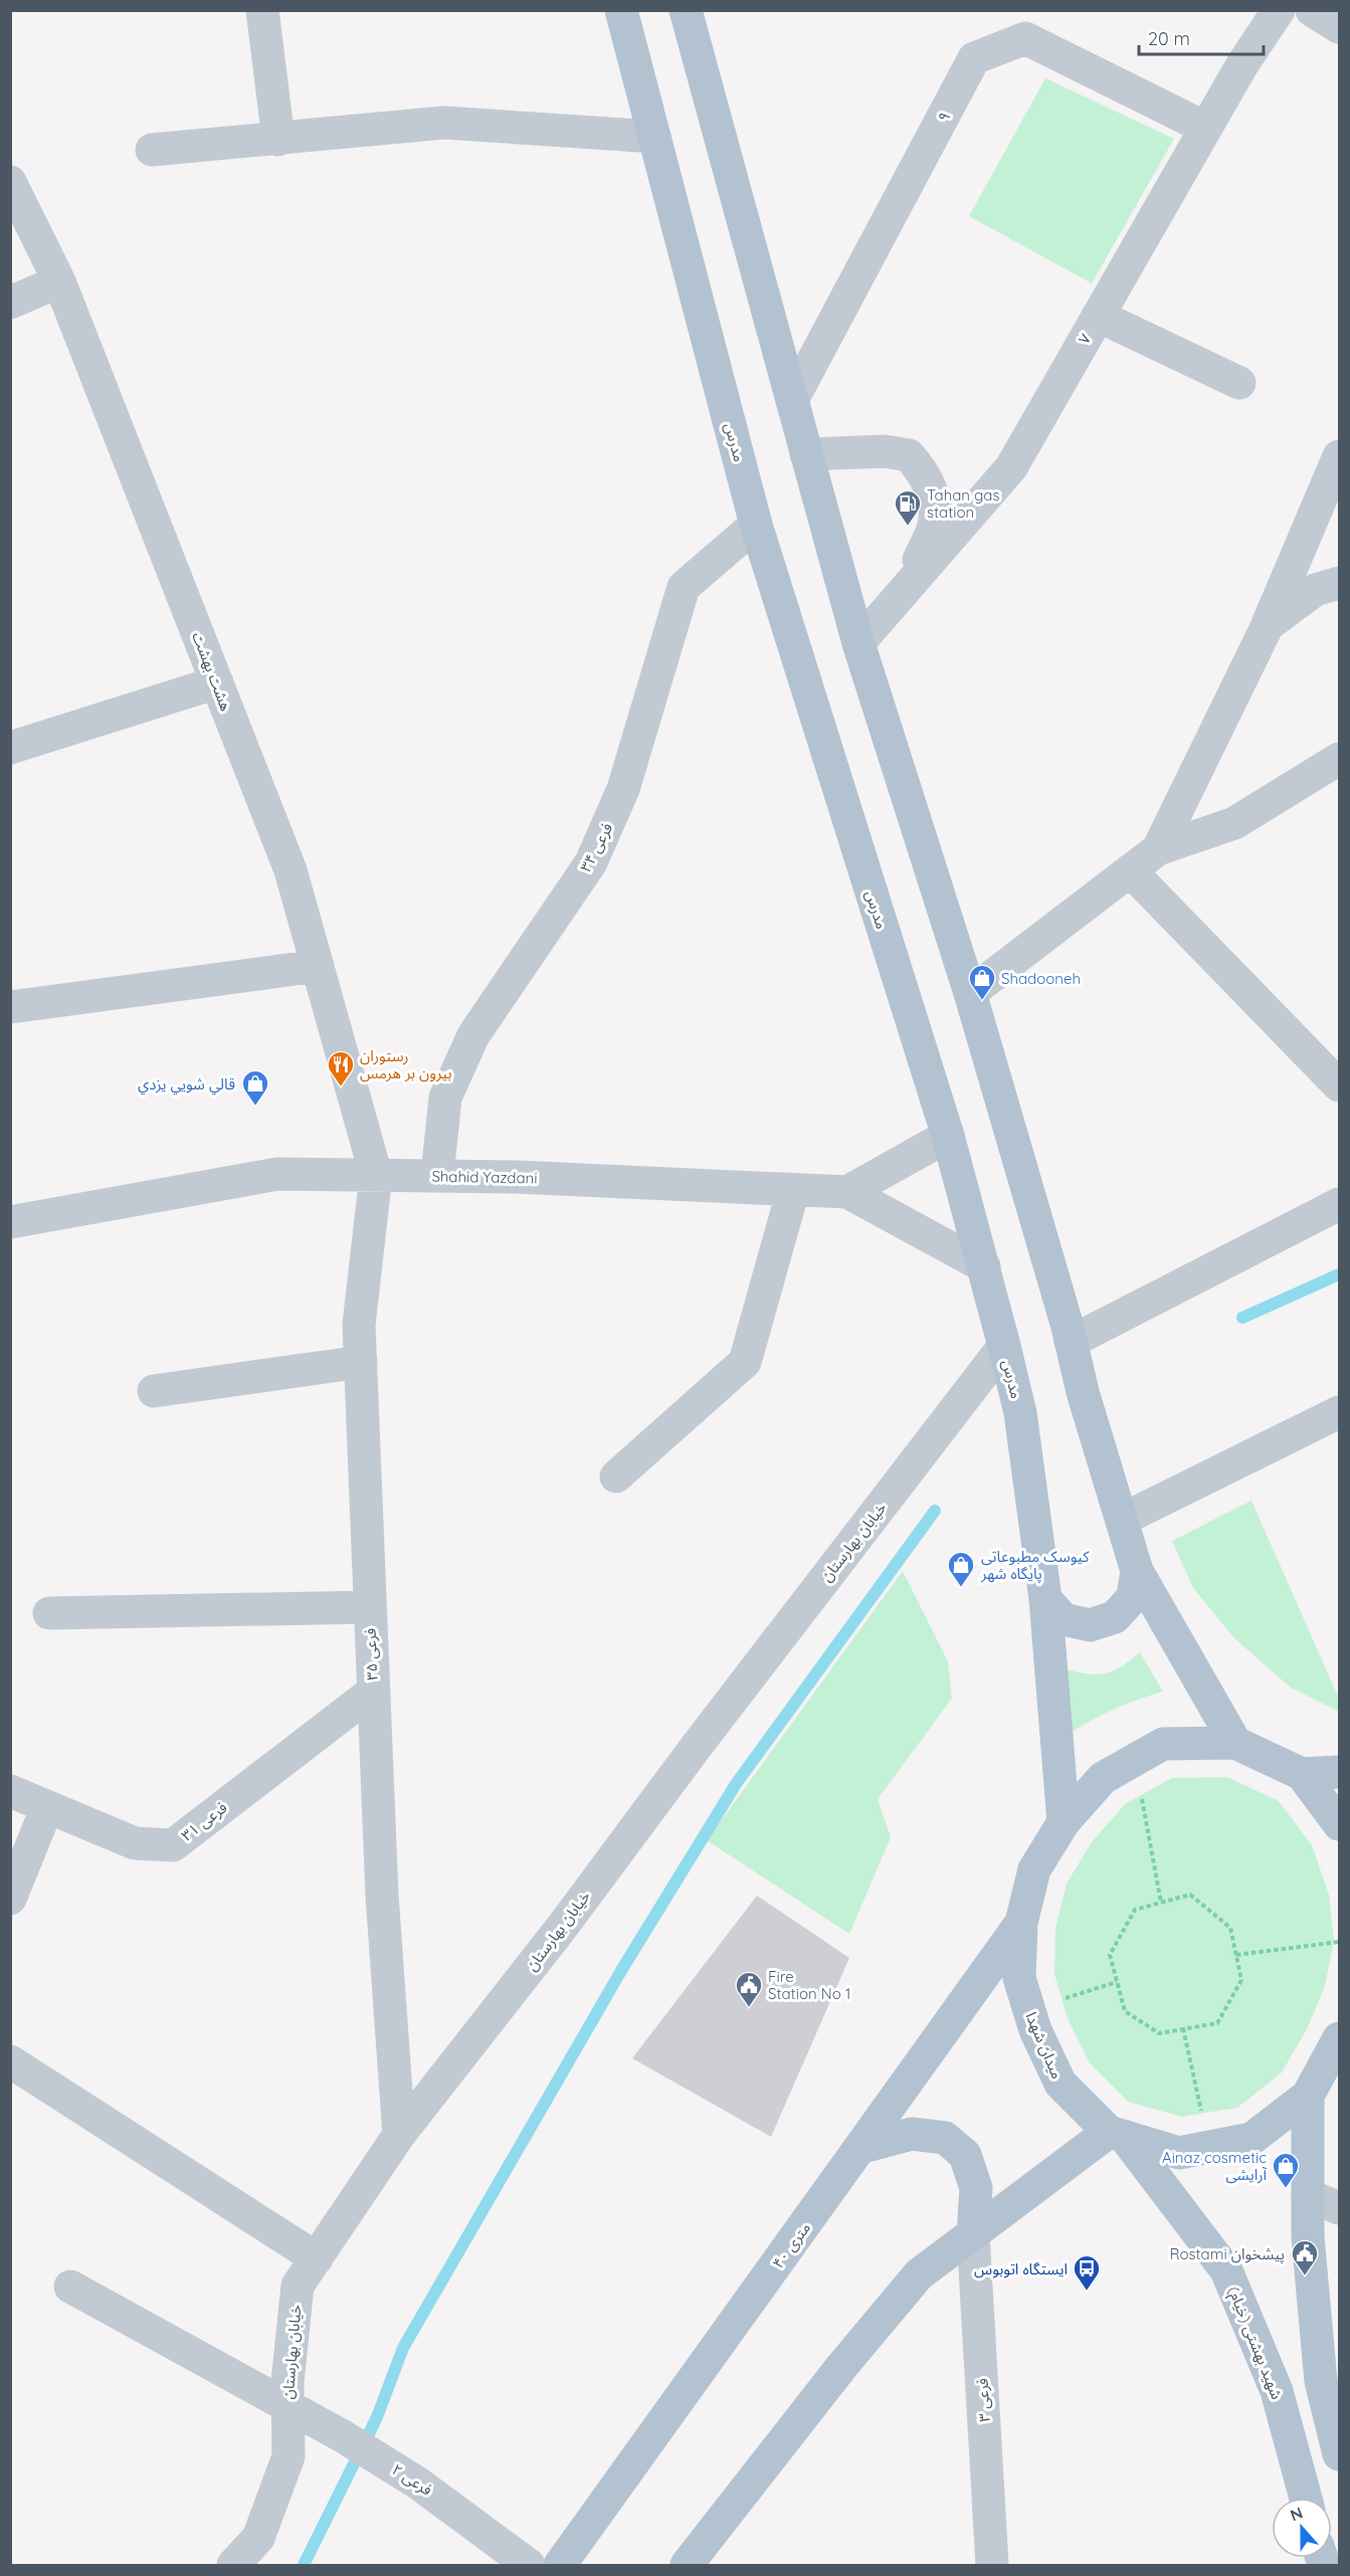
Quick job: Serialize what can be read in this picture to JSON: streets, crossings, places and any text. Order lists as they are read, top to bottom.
{
  "streets": {
    "main road": [
      "مدرس",
      "میدان شهدا",
      "۴۰ متری",
      "شهید بهشتی (خیام)"
    ],
    "street": [
      "۹",
      "۷",
      "هشت بهشت",
      "فرعی ۳۴",
      "Shahid Yazdani",
      "خیابان بهارستان",
      "فرعی ۳۵",
      "فرعی ۳۱",
      "فرعی ۳",
      "فرعی ۲"
    ]
  },
  "crossings": [
    ["۹", "۷"],
    ["مدرس", "فرعی ۳۴"],
    ["مدرس", "خیابان بهارستان"],
    ["مدرس", "میدان شهدا"],
    ["هشت بهشت", "Shahid Yazdani"],
    ["هشت بهشت", "فرعی ۳۵"],
    ["فرعی ۳۴", "Shahid Yazdani"],
    ["Shahid Yazdani", "فرعی ۳۵"],
    ["خیابان بهارستان", "فرعی ۳۵"],
    ["خیابان بهارستان", "فرعی ۲"],
    ["فرعی ۳۵", "فرعی ۳۱"],
    ["میدان شهدا", "۴۰ متری"],
    ["میدان شهدا", "شهید بهشتی (خیام)"]
  ],
  "places": {
    "fuel station": ["Tahan gas station"],
    "shop": [
      "Shadooneh",
      "قالي شويي يزدي",
      "کیوسک مطبوعاتی پایگاه شهر",
      "Ainaz cosmetic آرایشی"
    ],
    "restaurant": ["رستوران بیرون بر هرمس"],
    "public building": ["Fire Station No 1", "Rostami پیشخوان"],
    "bus stop": ["ایستگاه اتوبوس"]
  },
  "scale_bar": "20 m",
  "north": "top"
}
